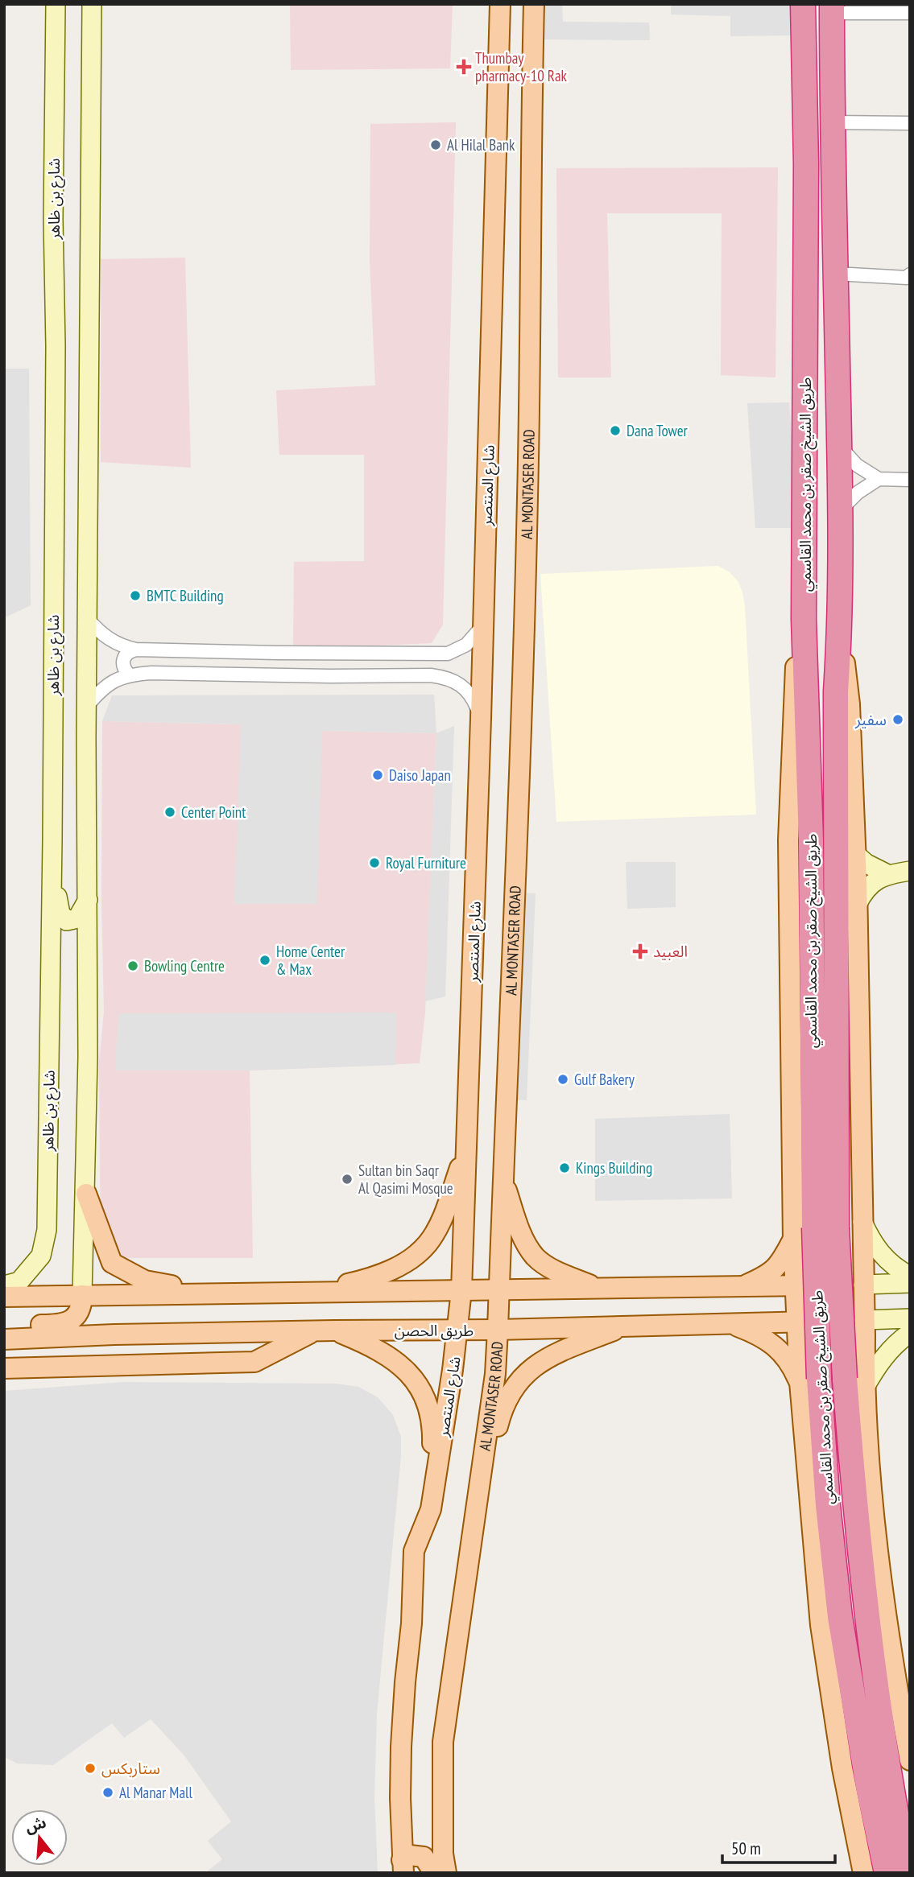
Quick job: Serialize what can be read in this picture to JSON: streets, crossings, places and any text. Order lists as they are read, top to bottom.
{
  "streets": {
    "highway": ["طريق الشيخ صقر بن محمد القاسمي"],
    "main road": ["AL MONTASER ROAD", "شارع المنتصر", "طريق الحصن"],
    "street": ["شارع بن ظاهر"]
  },
  "crossings": [
    ["AL MONTASER ROAD", "طريق الحصن"],
    ["شارع المنتصر", "طريق الحصن"]
  ],
  "places": {
    "health": ["Thumbay pharmacy-10 Rak", "العبيد"],
    "other": [
      "Al Hilal Bank",
      "Dana Tower",
      "BMTC Building",
      "سفير",
      "Daiso Japan",
      "Center Point",
      "Royal Furniture",
      "Home Center & Max",
      "Bowling Centre",
      "Gulf Bakery",
      "Kings Building",
      "Sultan bin Saqr Al Qasimi Mosque",
      "ستاربكس",
      "Al Manar Mall"
    ]
  },
  "scale_bar": "50 m",
  "north": "top"
}
